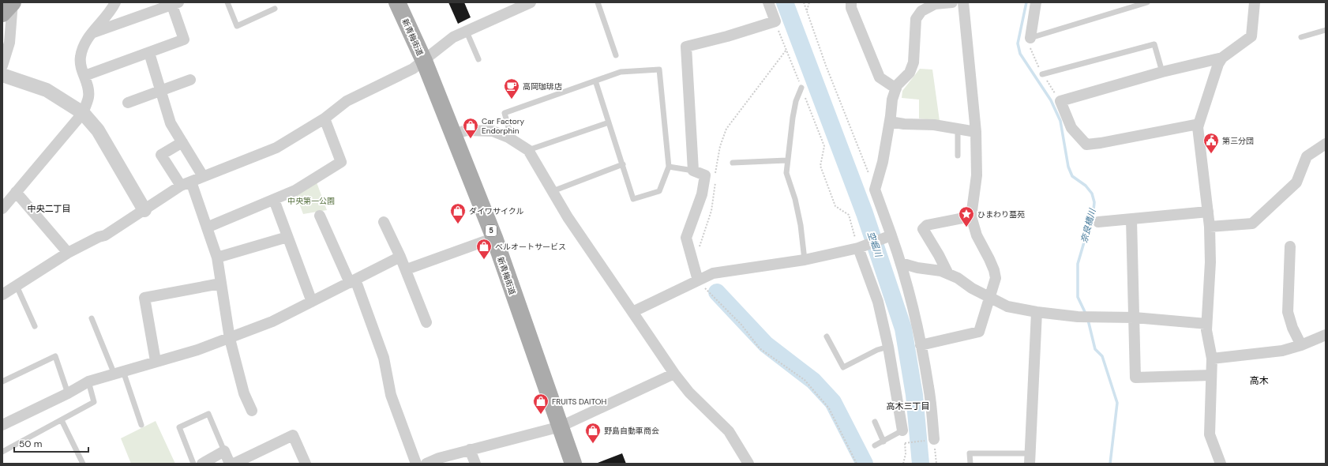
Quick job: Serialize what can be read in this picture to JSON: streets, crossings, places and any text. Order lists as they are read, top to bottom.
{
  "streets": {
    "main road": ["新青梅街道", "5"]
  },
  "districts": ["中央二丁目", "高木", "高木三丁目"],
  "water": ["奈良橋川", "空堀川"],
  "parks": ["中央第一公園"],
  "places": {
    "cafe": ["高岡珈琲店"],
    "shop": [
      "Car Factory Endorphin",
      "ダイワサイクル",
      "ベルオートサービス",
      "FRUITS DAITOH",
      "野島自動車商会"
    ],
    "public building": ["第三分団"],
    "place": ["ひまわり墓苑"]
  },
  "scale_bar": "50 m"
}
